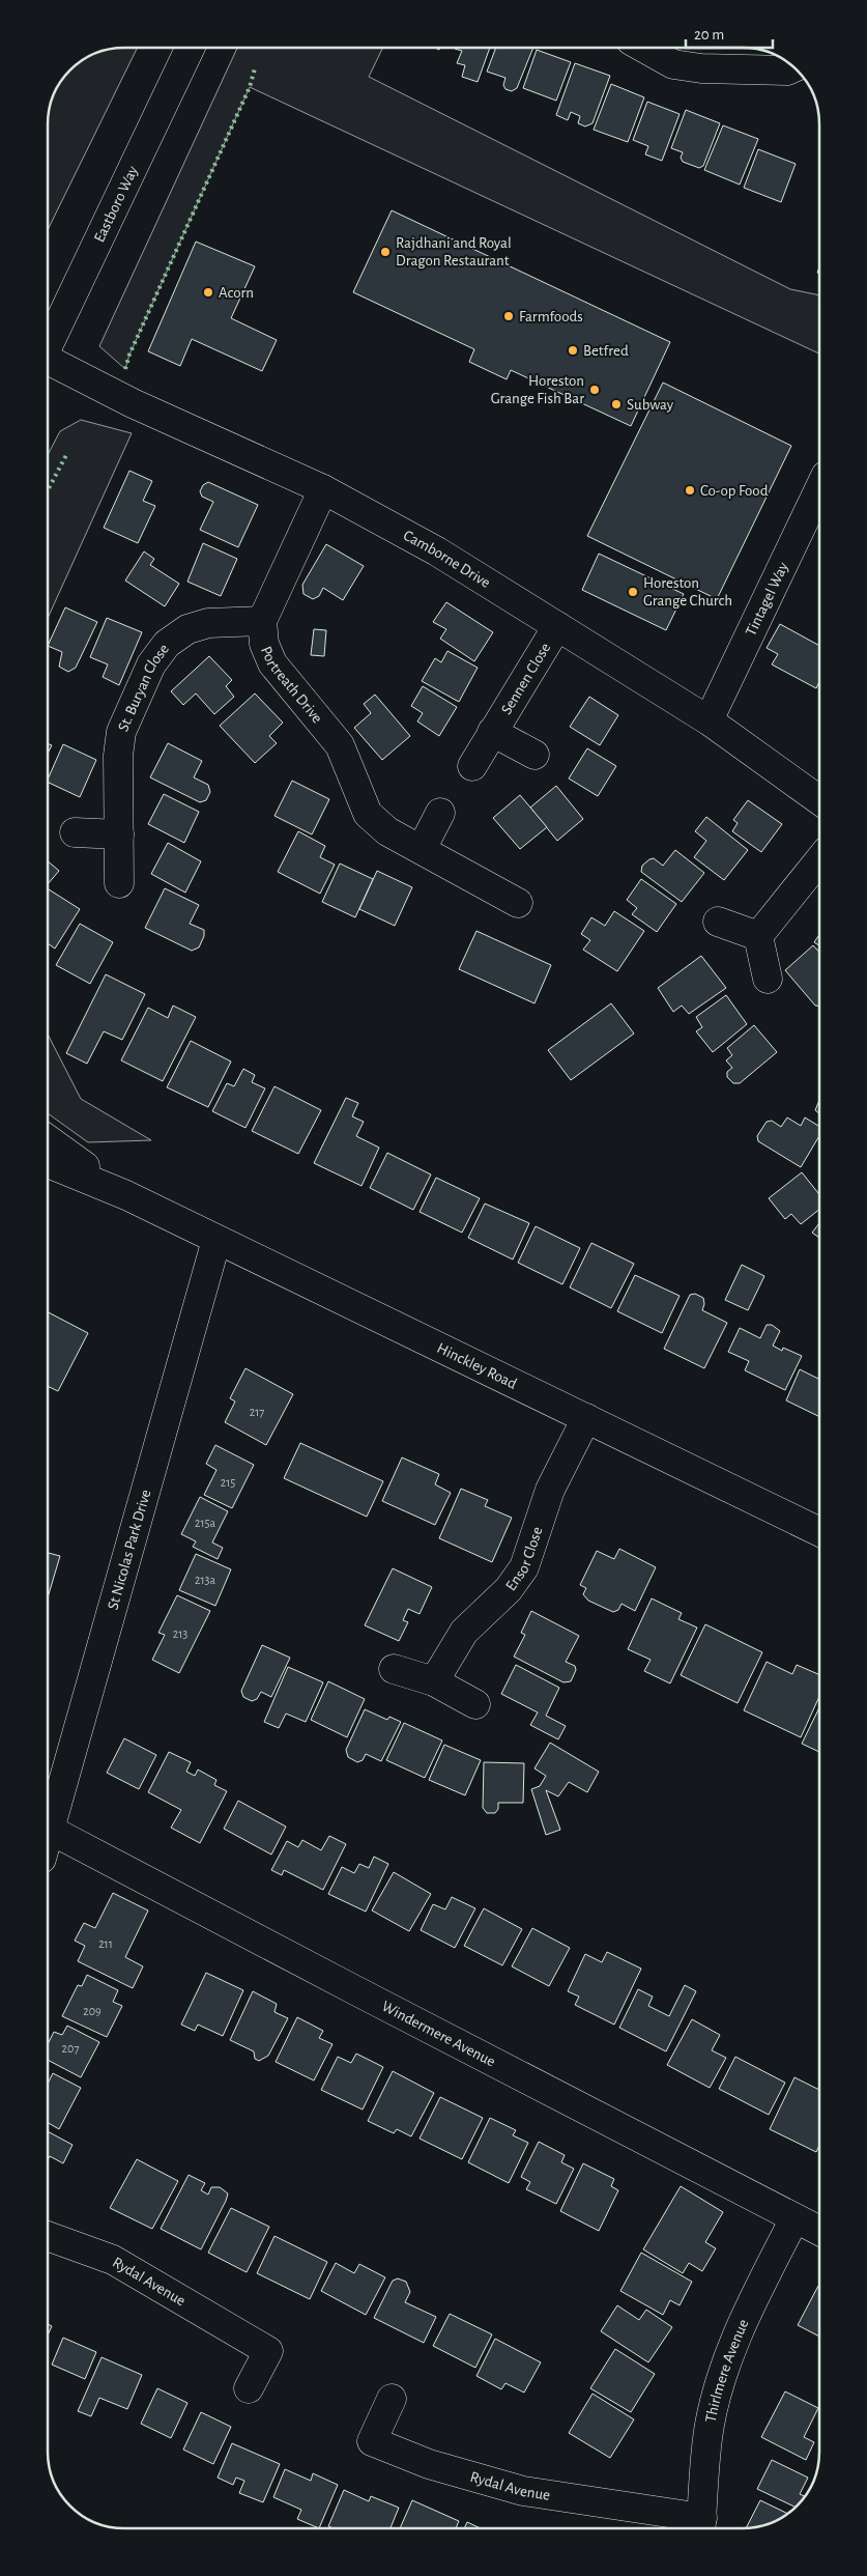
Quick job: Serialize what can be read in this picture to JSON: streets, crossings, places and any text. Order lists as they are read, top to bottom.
{
  "streets": {
    "street": [
      "Eastboro Way",
      "Camborne Drive",
      "Tintagel Way",
      "Sennen Close",
      "Portreath Drive",
      "St. Buryan Close",
      "Hinckley Road",
      "St Nicolas Park Drive",
      "Ensor Close",
      "Windermere Avenue",
      "Rydal Avenue",
      "Thirlmere Avenue"
    ]
  },
  "crossings": [
    ["Camborne Drive", "Tintagel Way"],
    ["Camborne Drive", "Sennen Close"],
    ["Camborne Drive", "Portreath Drive"],
    ["Portreath Drive", "St. Buryan Close"],
    ["Hinckley Road", "St Nicolas Park Drive"],
    ["Hinckley Road", "Ensor Close"],
    ["St Nicolas Park Drive", "Windermere Avenue"],
    ["Windermere Avenue", "Thirlmere Avenue"],
    ["Rydal Avenue", "Thirlmere Avenue"]
  ],
  "places": [
    "Rajdhani and Royal Dragon Restaurant",
    "Acorn",
    "Farmfoods",
    "Betfred",
    "Horeston Grange Fish Bar",
    "Subway",
    "Co-op Food",
    "Horeston Grange Church"
  ],
  "house_numbers": [
    "217",
    "215",
    "215a",
    "213a",
    "213",
    "211",
    "209",
    "207"
  ],
  "scale_bar": "20 m"
}
